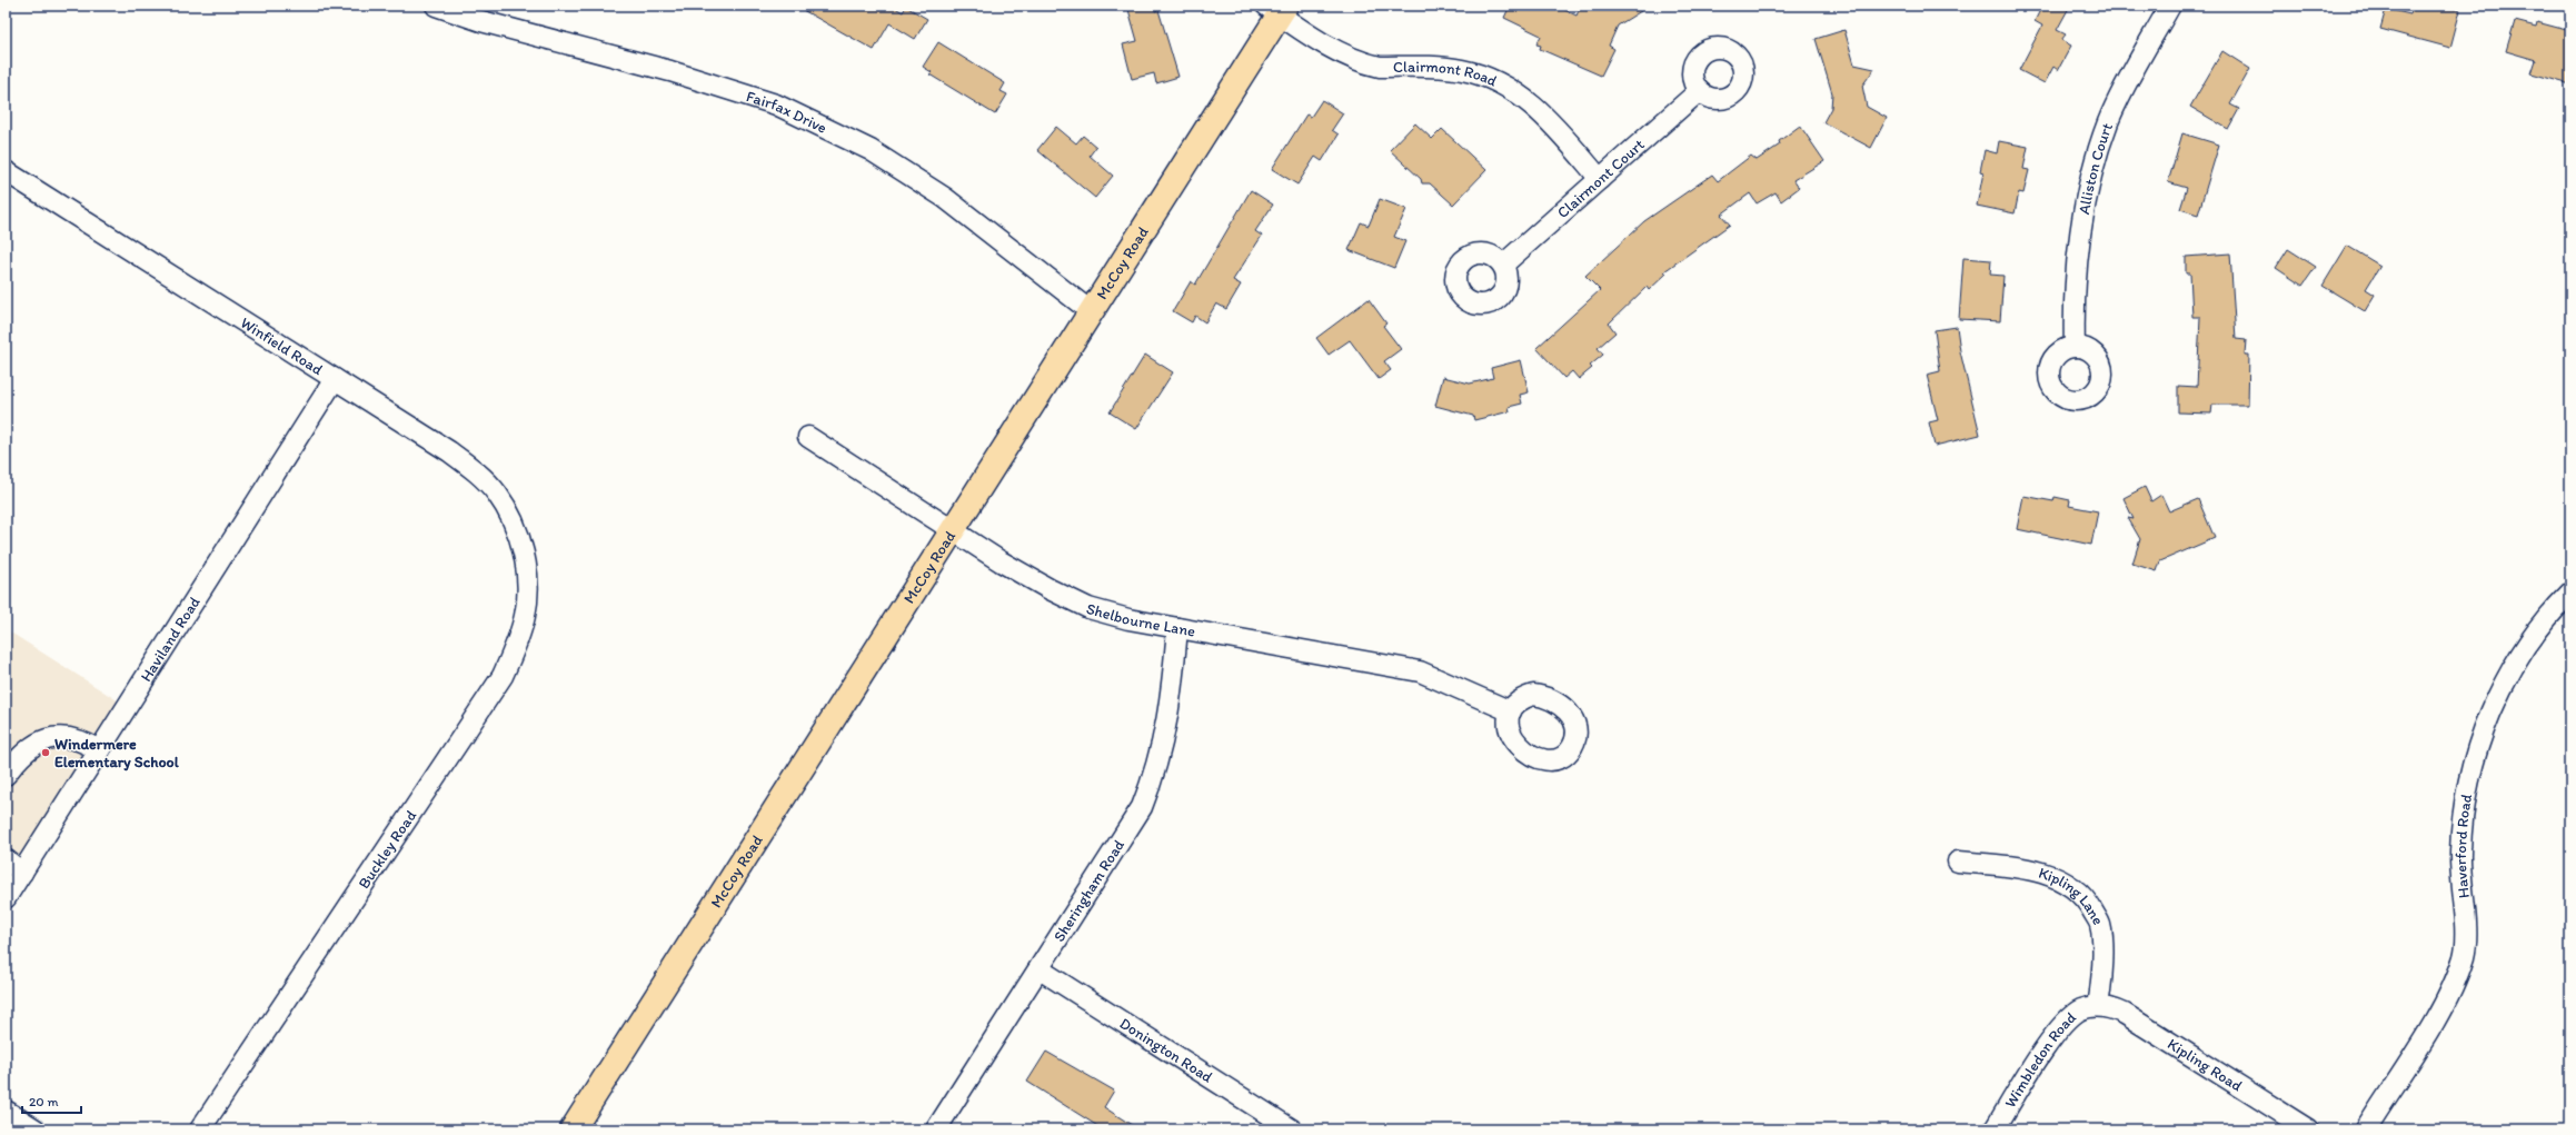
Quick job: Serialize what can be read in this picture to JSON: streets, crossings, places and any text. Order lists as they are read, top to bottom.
{
  "streets": {
    "main road": ["McCoy Road"],
    "street": [
      "Clairmont Road",
      "Fairfax Drive",
      "Alliston Court",
      "Clairmont Court",
      "Winfield Road",
      "Shelbourne Lane",
      "Haviland Road",
      "Haverford Road",
      "Buckley Road",
      "Sheringham Road",
      "Kipling Lane",
      "Donington Road",
      "Wimbledon Road",
      "Kipling Road"
    ]
  },
  "crossings": [
    ["Clairmont Road", "Clairmont Court"],
    ["Clairmont Road", "McCoy Road"],
    ["Fairfax Drive", "McCoy Road"],
    ["McCoy Road", "Shelbourne Lane"],
    ["Winfield Road", "Haviland Road"],
    ["Winfield Road", "Buckley Road"],
    ["Shelbourne Lane", "Sheringham Road"],
    ["Sheringham Road", "Donington Road"],
    ["Kipling Lane", "Wimbledon Road"],
    ["Kipling Lane", "Kipling Road"],
    ["Wimbledon Road", "Kipling Road"]
  ],
  "places": ["Windermere Elementary School"],
  "scale_bar": "20 m"
}
